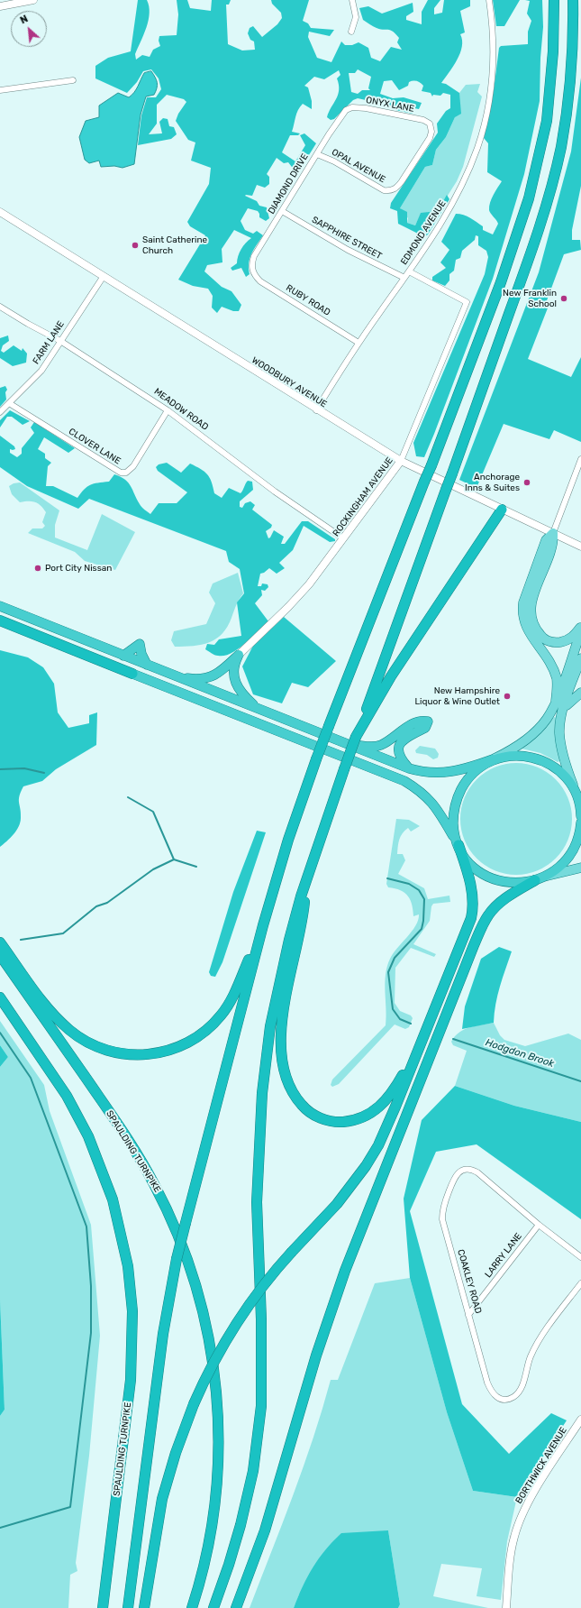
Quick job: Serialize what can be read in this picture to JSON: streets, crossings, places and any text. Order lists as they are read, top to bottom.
{
  "streets": {
    "highway": ["SPAULDING TURNPIKE"],
    "street": [
      "ONYX LANE",
      "OPAL AVENUE",
      "DIAMOND DRIVE",
      "EDMOND AVENUE",
      "SAPPHIRE STREET",
      "RUBY ROAD",
      "FARM LANE",
      "WOODBURY AVENUE",
      "MEADOW ROAD",
      "CLOVER LANE",
      "ROCKINGHAM AVENUE",
      "LARRY LANE",
      "COAKLEY ROAD",
      "BORTHWICK AVENUE"
    ]
  },
  "crossings": [
    ["ONYX LANE", "OPAL AVENUE"],
    ["ONYX LANE", "DIAMOND DRIVE"],
    ["OPAL AVENUE", "DIAMOND DRIVE"],
    ["DIAMOND DRIVE", "SAPPHIRE STREET"],
    ["DIAMOND DRIVE", "RUBY ROAD"],
    ["EDMOND AVENUE", "SAPPHIRE STREET"],
    ["EDMOND AVENUE", "RUBY ROAD"],
    ["EDMOND AVENUE", "WOODBURY AVENUE"],
    ["EDMOND AVENUE", "ROCKINGHAM AVENUE"],
    ["FARM LANE", "WOODBURY AVENUE"],
    ["FARM LANE", "MEADOW ROAD"],
    ["FARM LANE", "CLOVER LANE"],
    ["WOODBURY AVENUE", "ROCKINGHAM AVENUE"],
    ["MEADOW ROAD", "CLOVER LANE"],
    ["MEADOW ROAD", "ROCKINGHAM AVENUE"],
    ["LARRY LANE", "COAKLEY ROAD"]
  ],
  "water": ["Hodgdon Brook"],
  "places": [
    "Saint Catherine Church",
    "New Franklin School",
    "Anchorage Inns & Suites",
    "Port City Nissan",
    "New Hampshire Liquor & Wine Outlet"
  ],
  "north": "top left"
}
